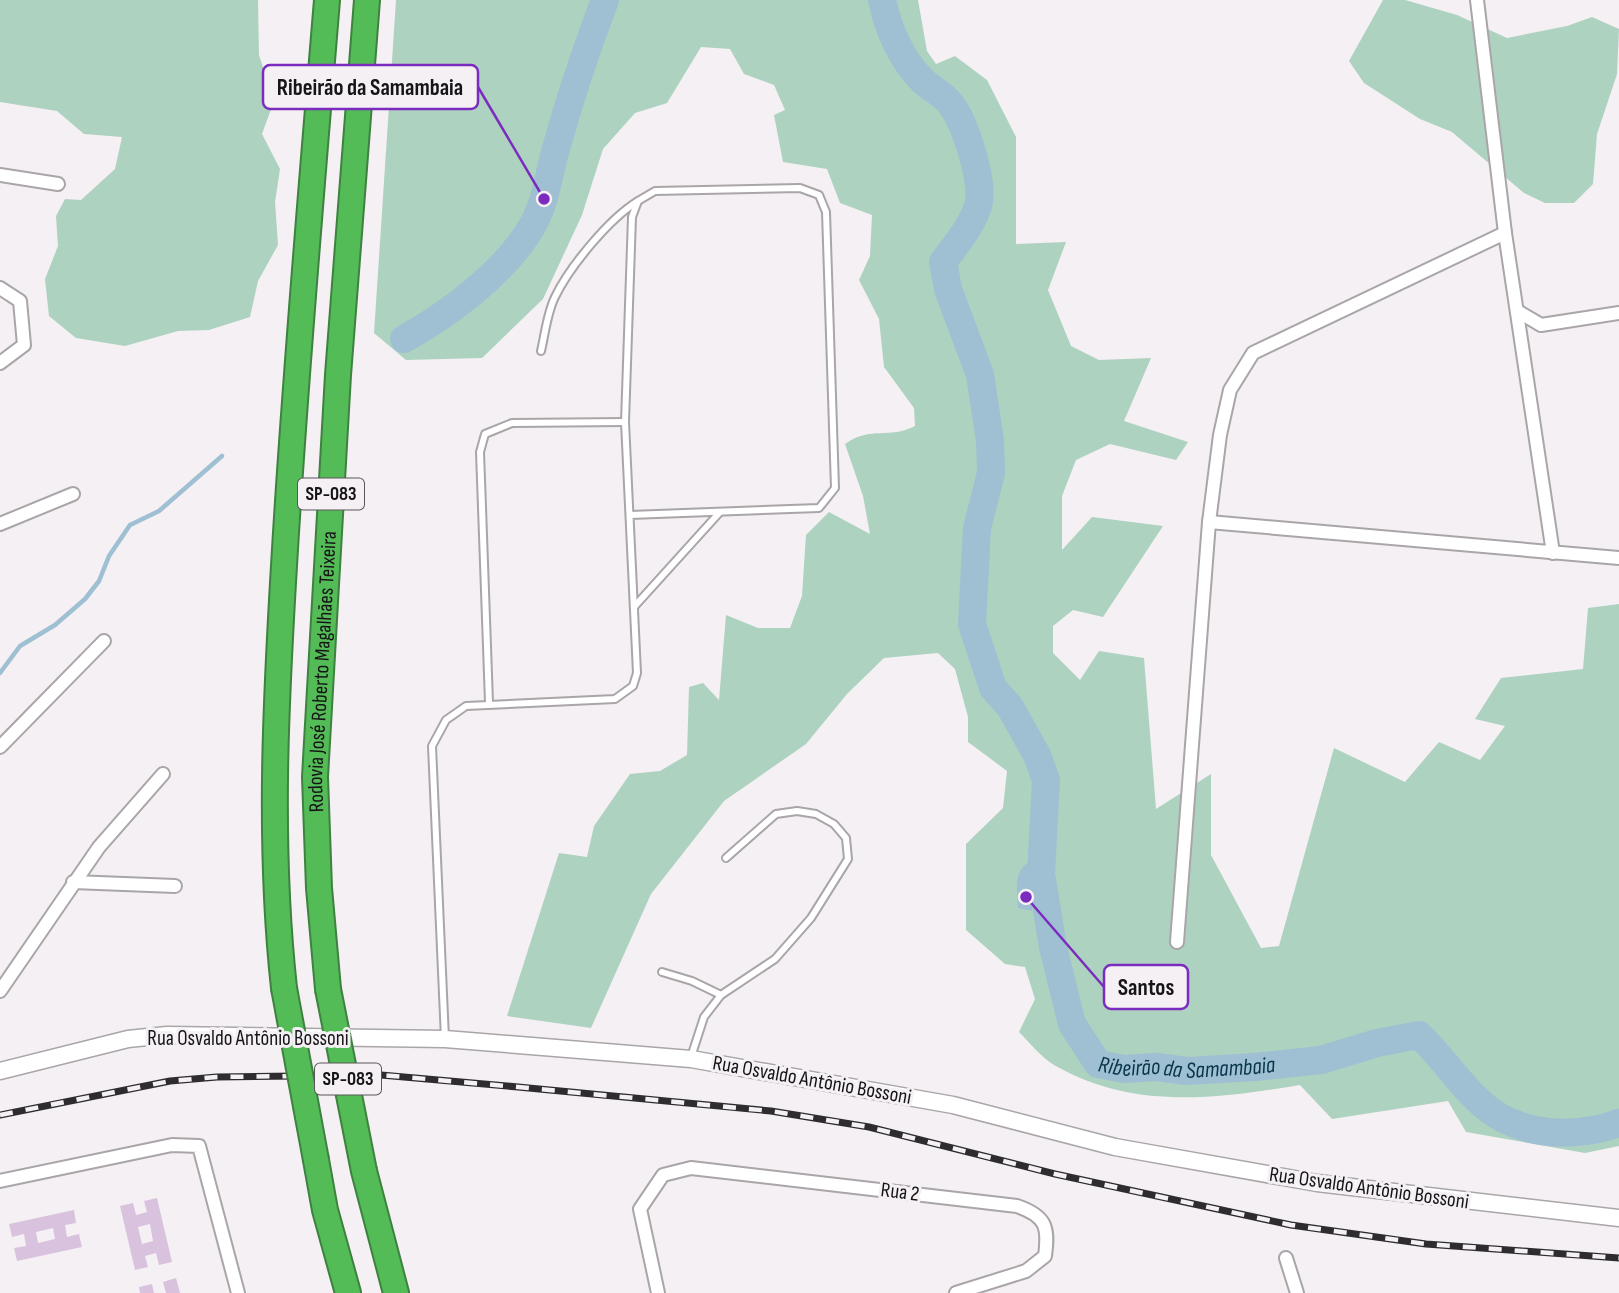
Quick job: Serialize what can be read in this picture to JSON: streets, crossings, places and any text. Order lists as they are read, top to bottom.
{
  "streets": {
    "highway": ["SP-083", "Rodovia José Roberto Magalhães Teixeira"],
    "street": ["Rua Osvaldo Antônio Bossoni", "Rua 2"]
  },
  "water": ["Ribeirão da Samambaia"],
  "places": ["Ribeirão da Samambaia", "Santos"]
}
